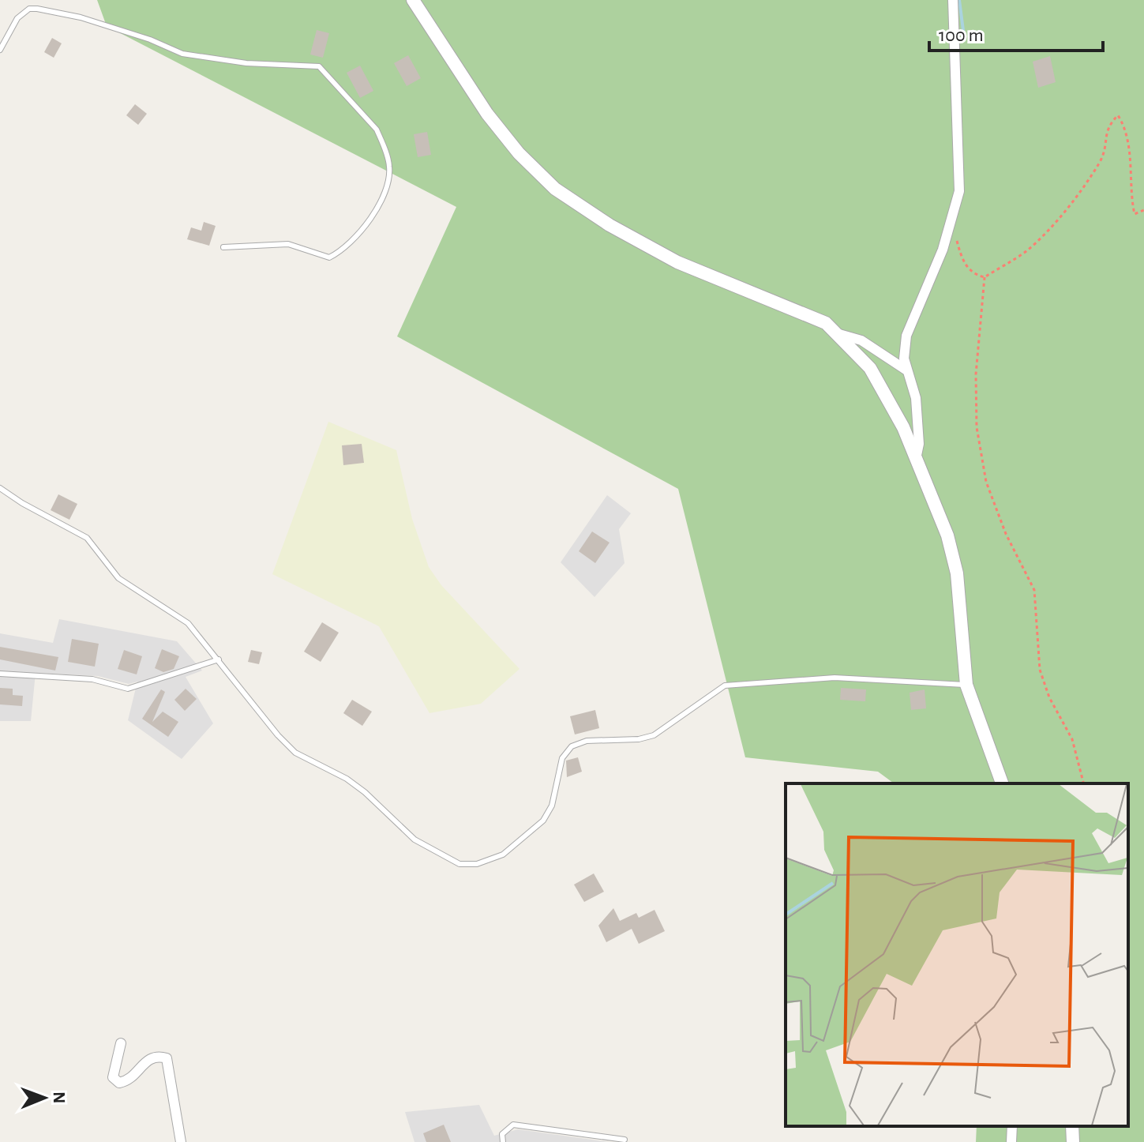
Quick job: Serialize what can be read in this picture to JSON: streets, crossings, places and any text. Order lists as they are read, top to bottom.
{
  "scale_bar": "100 m",
  "north": "right"
}
